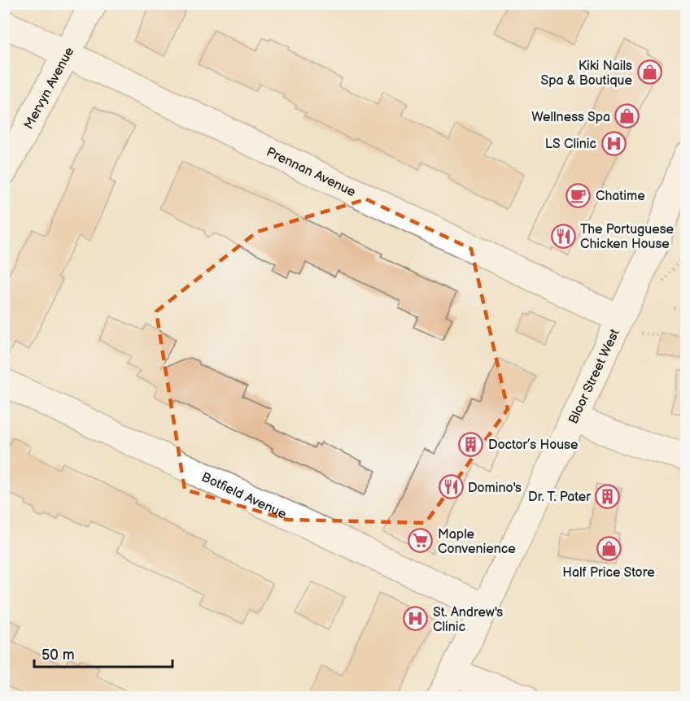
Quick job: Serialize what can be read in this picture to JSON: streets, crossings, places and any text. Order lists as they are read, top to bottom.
{
  "streets": {
    "street": [
      "Mervyn Avenue",
      "Prennan Avenue",
      "Bloor Street West",
      "Botfield Avenue"
    ]
  },
  "crossings": [
    ["Mervyn Avenue", "Prennan Avenue"],
    ["Prennan Avenue", "Bloor Street West"],
    ["Bloor Street West", "Botfield Avenue"]
  ],
  "places": {
    "shop": ["Kiki Nails Spa & Boutique", "Wellness Spa", "Half Price Store"],
    "hospital": ["LS Clinic", "St. Andrew's Clinic"],
    "cafe": ["Chatime"],
    "restaurant": ["The Portuguese Chicken House", "Domino's"],
    "building": ["Doctor’s House", "Dr. T. Pater"],
    "supermarket": ["Maple Convenience"]
  },
  "scale_bar": "50 m"
}
